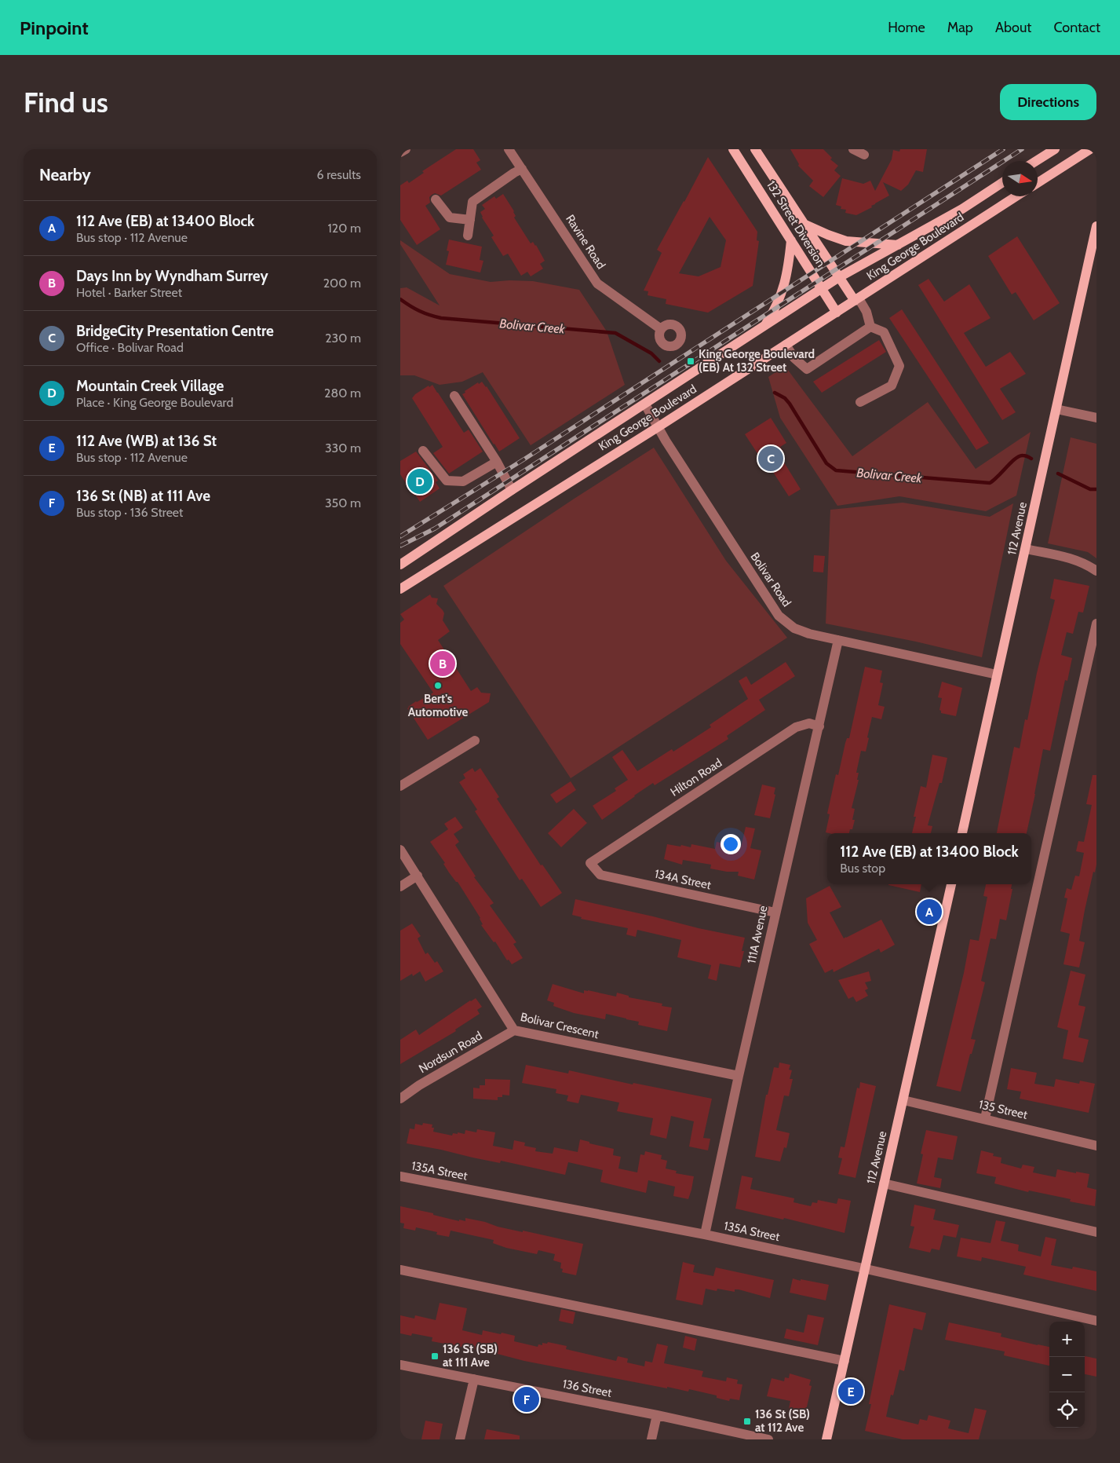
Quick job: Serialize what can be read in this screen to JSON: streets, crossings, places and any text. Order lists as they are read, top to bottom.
{
  "streets": {
    "main road": ["132 Street Diversion", "King George Boulevard", "112 Avenue"],
    "street": [
      "Ravine Road",
      "Bolivar Road",
      "Hilton Road",
      "134A Street",
      "111A Avenue",
      "Bolivar Crescent",
      "Nordsun Road",
      "135 Street",
      "135A Street",
      "136 Street"
    ]
  },
  "crossings": [
    ["132 Street Diversion", "King George Boulevard"],
    ["King George Boulevard", "Bolivar Road"],
    ["112 Avenue", "Bolivar Road"],
    ["112 Avenue", "135 Street"],
    ["112 Avenue", "135A Street"],
    ["Bolivar Road", "111A Avenue"],
    ["Hilton Road", "134A Street"],
    ["Hilton Road", "111A Avenue"],
    ["134A Street", "111A Avenue"],
    ["111A Avenue", "Bolivar Crescent"],
    ["111A Avenue", "135A Street"],
    ["Bolivar Crescent", "Nordsun Road"]
  ],
  "water": ["Bolivar Creek"],
  "places": {
    "transit": ["King George Boulevard (EB) At 132 Street", "136 St (SB) at 111 Ave", "136 St (SB) at 112 Ave"],
    "other": ["Bert's Automotive"]
  },
  "north": "right",
  "page": {
    "header": "Pinpoint",
    "nav": [
      "Home",
      "Map",
      "About",
      "Contact"
    ],
    "buttons": "Directions",
    "title": "Find us",
    "heading": ["Nearby", "6 results"],
    "list": [
      {
        "mark": "A",
        "name": "112 Ave (EB) at 13400 Block",
        "note": "Bus stop · 112 Avenue",
        "value": "120 m"
      },
      {
        "mark": "B",
        "name": "Days Inn by Wyndham Surrey",
        "note": "Hotel · Barker Street",
        "value": "200 m"
      },
      {
        "mark": "C",
        "name": "BridgeCity Presentation Centre",
        "note": "Office · Bolivar Road",
        "value": "230 m"
      },
      {
        "mark": "D",
        "name": "Mountain Creek Village",
        "note": "Place · King George Boulevard",
        "value": "280 m"
      },
      {
        "mark": "E",
        "name": "112 Ave (WB) at 136 St",
        "note": "Bus stop · 112 Avenue",
        "value": "330 m"
      },
      {
        "mark": "F",
        "name": "136 St (NB) at 111 Ave",
        "note": "Bus stop · 136 Street",
        "value": "350 m"
      }
    ],
    "pins": [
      "C",
      "D",
      "B",
      "A",
      "E",
      "F"
    ],
    "popup": ["112 Ave (EB) at 13400 Block", "Bus stop"],
    "map_buttons": ["+", "−"]
  }
}
